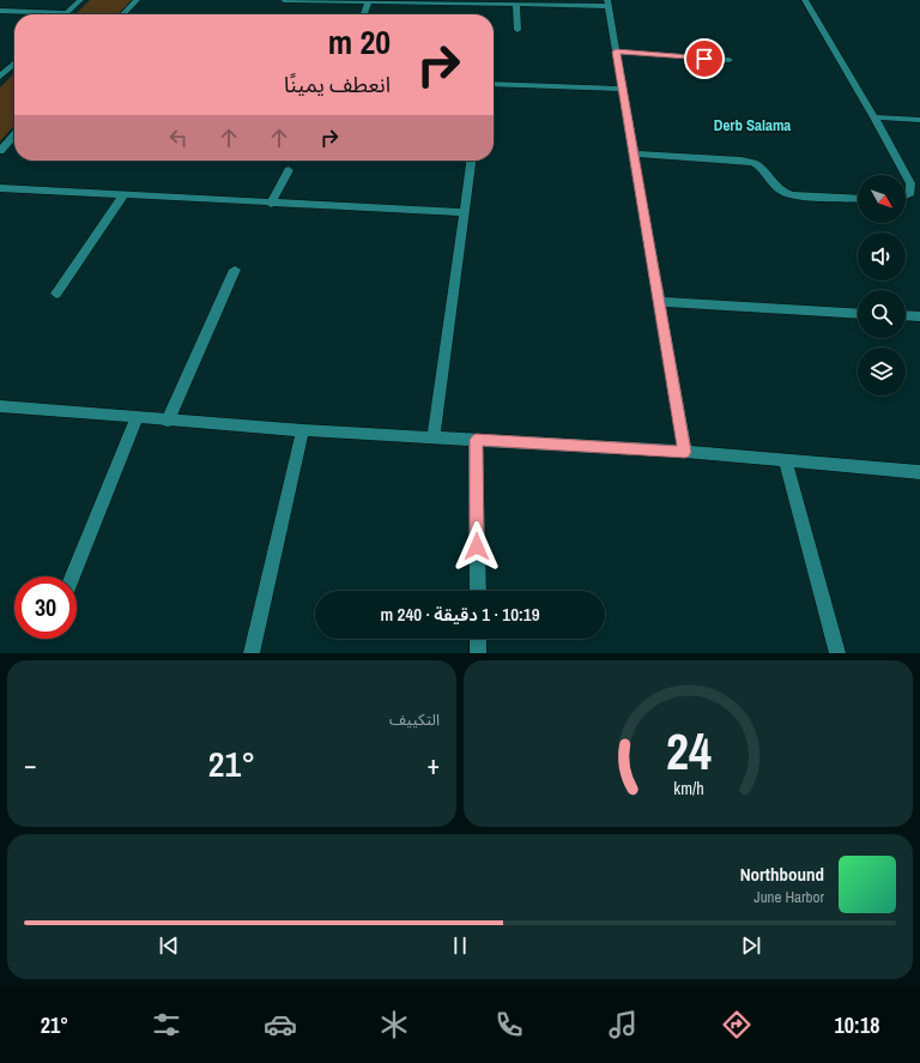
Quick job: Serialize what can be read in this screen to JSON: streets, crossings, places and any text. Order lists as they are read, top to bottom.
{
  "districts": ["Derb Salama"],
  "north": "bottom right",
  "page": {
    "turn": ["20 m", "انعطف يمينًا"],
    "limit": "30",
    "trip": "10:19 · 1 دقيقة · 240 m",
    "tile": "التكييف",
    "heat": ["−", "21°", "+"],
    "song": ["Northbound", "June Harbor"],
    "tabs": ["10:18", "21°"],
    "gauge": ["24", "km/h"]
  }
}
